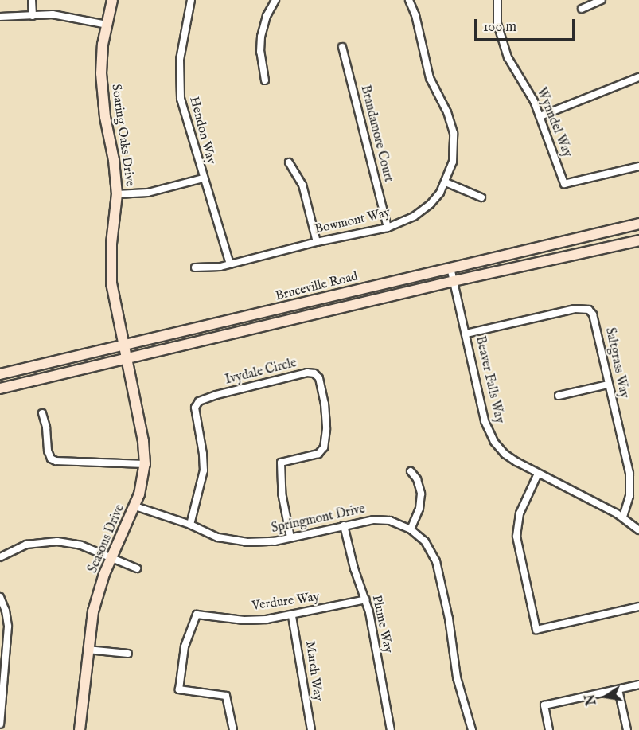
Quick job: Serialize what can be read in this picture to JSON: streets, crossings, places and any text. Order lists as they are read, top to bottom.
{
  "streets": {
    "main road": ["Soaring Oaks Drive", "Bruceville Road", "Seasons Drive"],
    "street": [
      "Wynndel Way",
      "Hendon Way",
      "Brandamore Court",
      "Bowmont Way",
      "Saltgrass Way",
      "Ivydale Circle",
      "Beaver Falls Way",
      "Springmont Drive",
      "Verdure Way",
      "Plume Way",
      "March Way"
    ]
  },
  "crossings": [
    ["Hendon Way", "Bowmont Way"],
    ["Brandamore Court", "Bowmont Way"],
    ["Soaring Oaks Drive", "Bruceville Road"],
    ["Soaring Oaks Drive", "Seasons Drive"],
    ["Bruceville Road", "Beaver Falls Way"],
    ["Bruceville Road", "Seasons Drive"],
    ["Saltgrass Way", "Beaver Falls Way"],
    ["Ivydale Circle", "Springmont Drive"],
    ["Springmont Drive", "Seasons Drive"],
    ["Springmont Drive", "Plume Way"],
    ["Verdure Way", "Plume Way"],
    ["Verdure Way", "March Way"]
  ],
  "scale_bar": "100 m",
  "north": "left"
}
